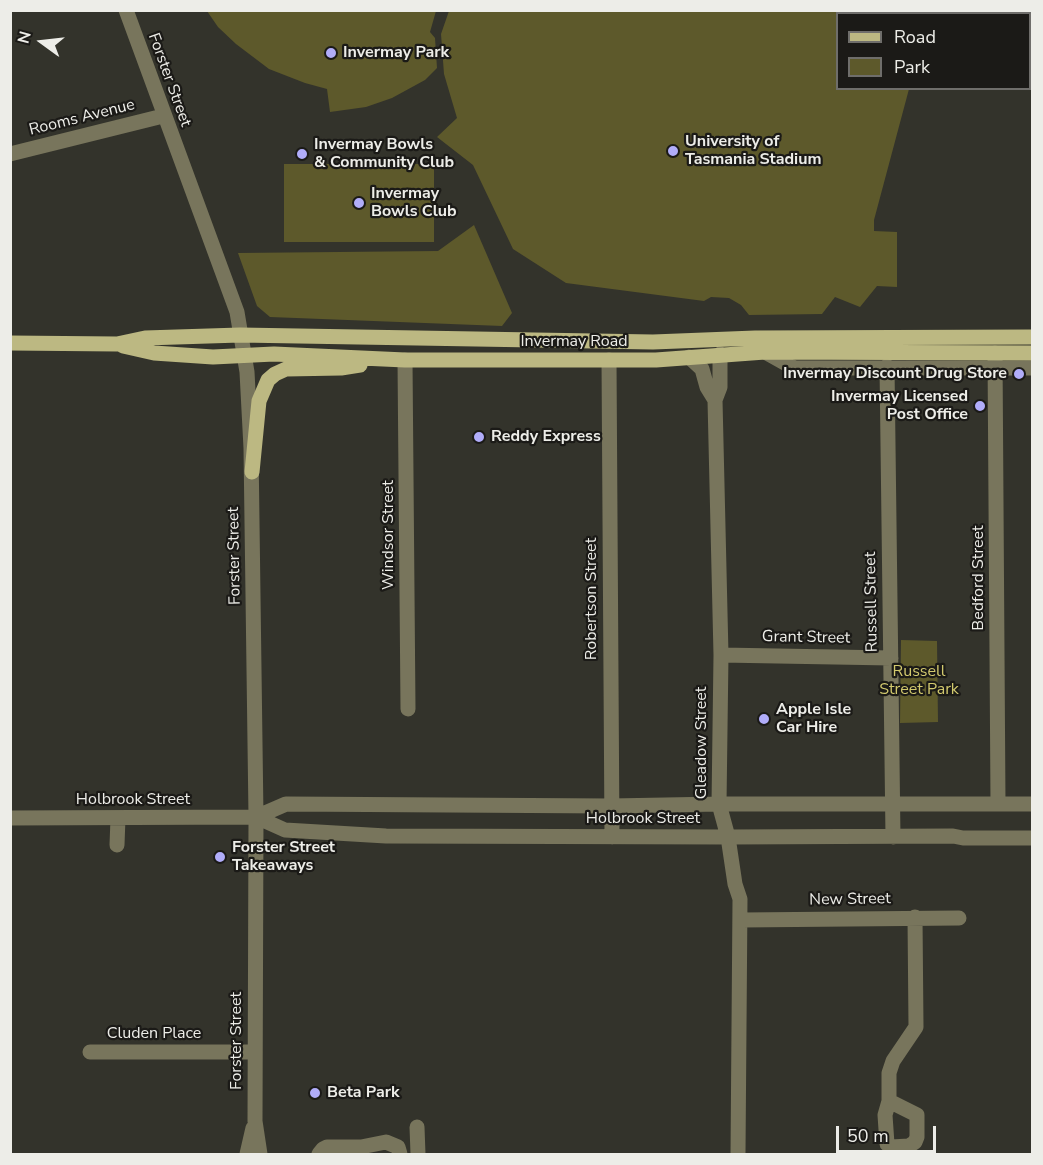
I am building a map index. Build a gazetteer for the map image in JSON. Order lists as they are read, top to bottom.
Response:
{
  "streets": {
    "main road": ["Invermay Road"],
    "street": [
      "Forster Street",
      "Rooms Avenue",
      "Windsor Street",
      "Bedford Street",
      "Robertson Street",
      "Russell Street",
      "Grant Street",
      "Gleadow Street",
      "Holbrook Street",
      "New Street",
      "Cluden Place"
    ]
  },
  "crossings": [
    ["Forster Street", "Rooms Avenue"],
    ["Forster Street", "Invermay Road"],
    ["Forster Street", "Holbrook Street"],
    ["Forster Street", "Cluden Place"],
    ["Invermay Road", "Windsor Street"],
    ["Invermay Road", "Bedford Street"],
    ["Invermay Road", "Robertson Street"],
    ["Invermay Road", "Gleadow Street"],
    ["Bedford Street", "Holbrook Street"],
    ["Robertson Street", "Holbrook Street"],
    ["Russell Street", "Grant Street"],
    ["Russell Street", "Holbrook Street"],
    ["Grant Street", "Gleadow Street"],
    ["Gleadow Street", "Holbrook Street"],
    ["Gleadow Street", "New Street"]
  ],
  "parks": ["Russell Street Park"],
  "places": [
    "Invermay Park",
    "University of Tasmania Stadium",
    "Invermay Bowls & Community Club",
    "Invermay Bowls Club",
    "Invermay Discount Drug Store",
    "Invermay Licensed Post Office",
    "Reddy Express",
    "Apple Isle Car Hire",
    "Forster Street Takeaways",
    "Beta Park"
  ],
  "legend": ["Road", "Park"],
  "scale_bar": "50 m",
  "north": "left"
}
